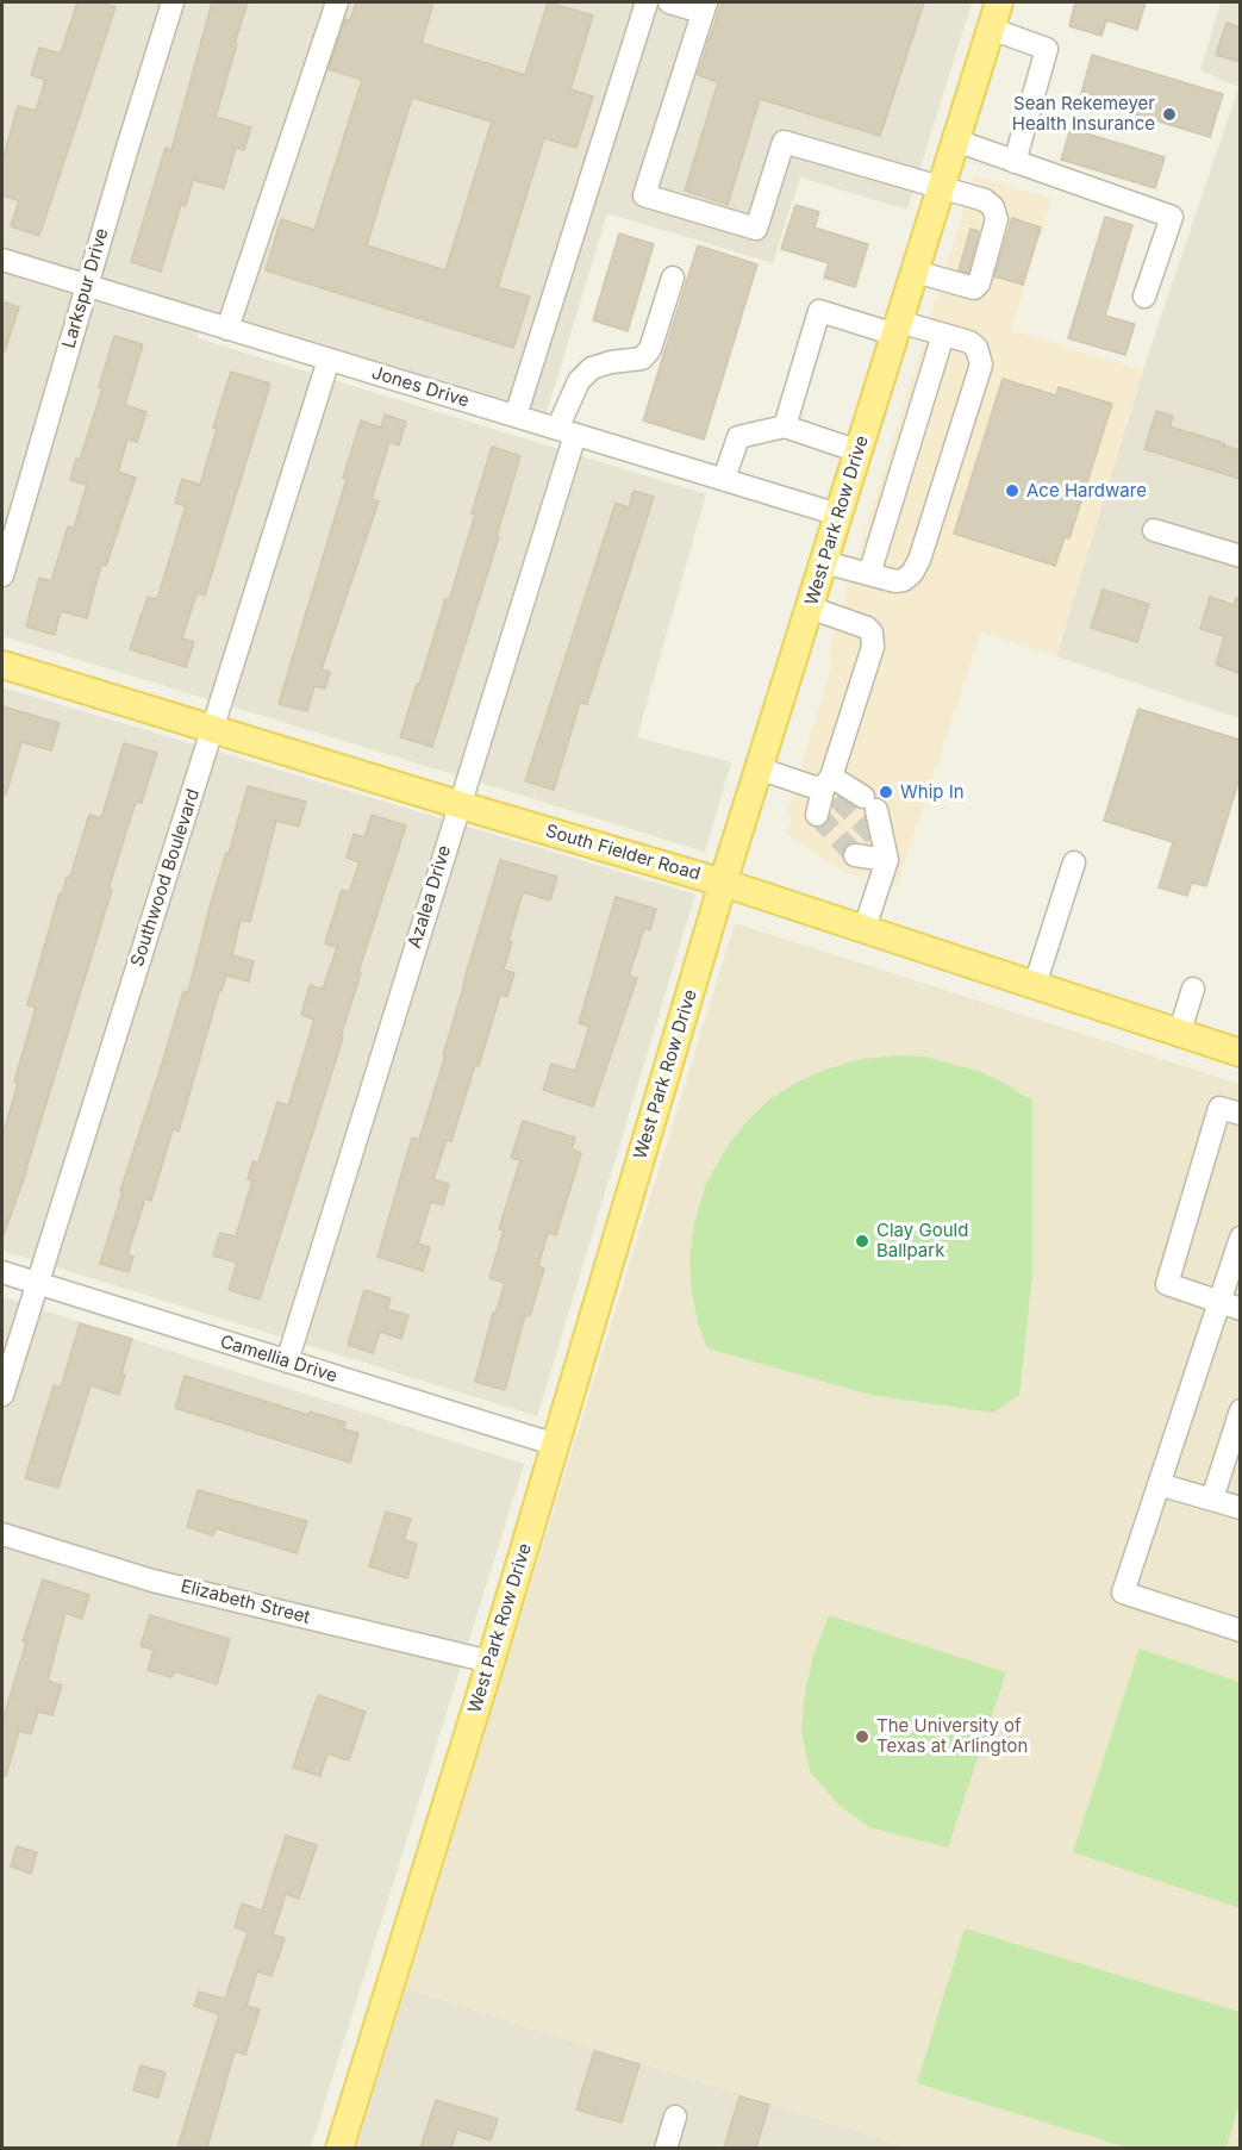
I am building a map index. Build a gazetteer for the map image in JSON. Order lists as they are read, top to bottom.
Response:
{
  "streets": {
    "main road": ["West Park Row Drive", "South Fielder Road"],
    "street": [
      "Larkspur Drive",
      "Jones Drive",
      "Southwood Boulevard",
      "Azalea Drive",
      "Camellia Drive",
      "Elizabeth Street"
    ]
  },
  "crossings": [
    ["Larkspur Drive", "Jones Drive"],
    ["Jones Drive", "West Park Row Drive"],
    ["Jones Drive", "Southwood Boulevard"],
    ["Jones Drive", "Azalea Drive"],
    ["West Park Row Drive", "South Fielder Road"],
    ["West Park Row Drive", "Camellia Drive"],
    ["West Park Row Drive", "Elizabeth Street"],
    ["South Fielder Road", "Southwood Boulevard"],
    ["South Fielder Road", "Azalea Drive"],
    ["Southwood Boulevard", "Camellia Drive"],
    ["Azalea Drive", "Camellia Drive"]
  ],
  "places": [
    "Sean Rekemeyer Health Insurance",
    "Ace Hardware",
    "Whip In",
    "Clay Gould Ballpark",
    "The University of Texas at Arlington"
  ]
}
